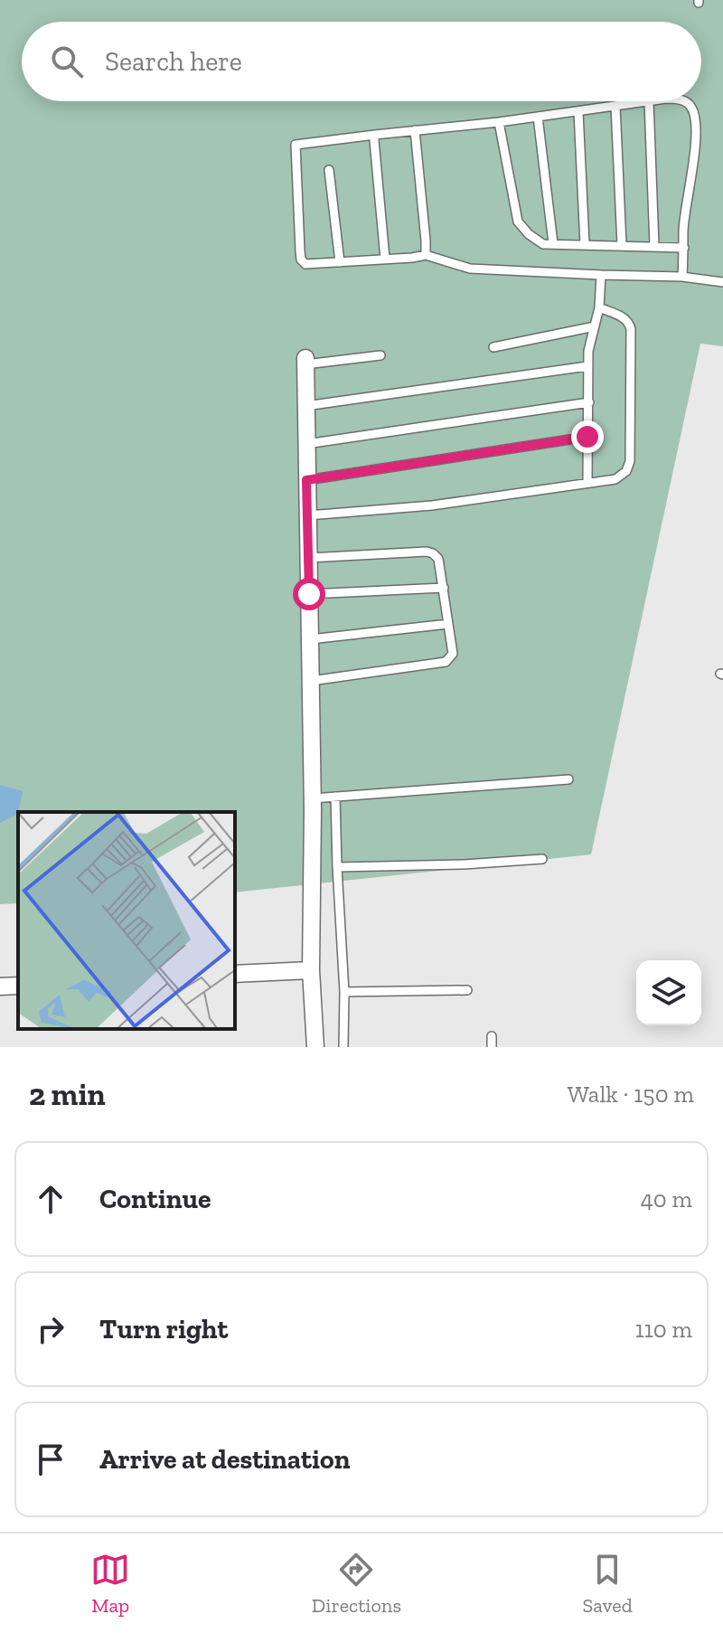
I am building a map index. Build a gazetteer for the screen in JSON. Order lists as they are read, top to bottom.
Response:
{
  "page": {
    "search": "Search here",
    "heading": ["2 min", "Walk · 150 m"],
    "list": [
      ["Continue", "40 m"],
      ["Turn right", "110 m"],
      "Arrive at destination"
    ],
    "nav": ["Map", "Directions", "Saved"]
  }
}
